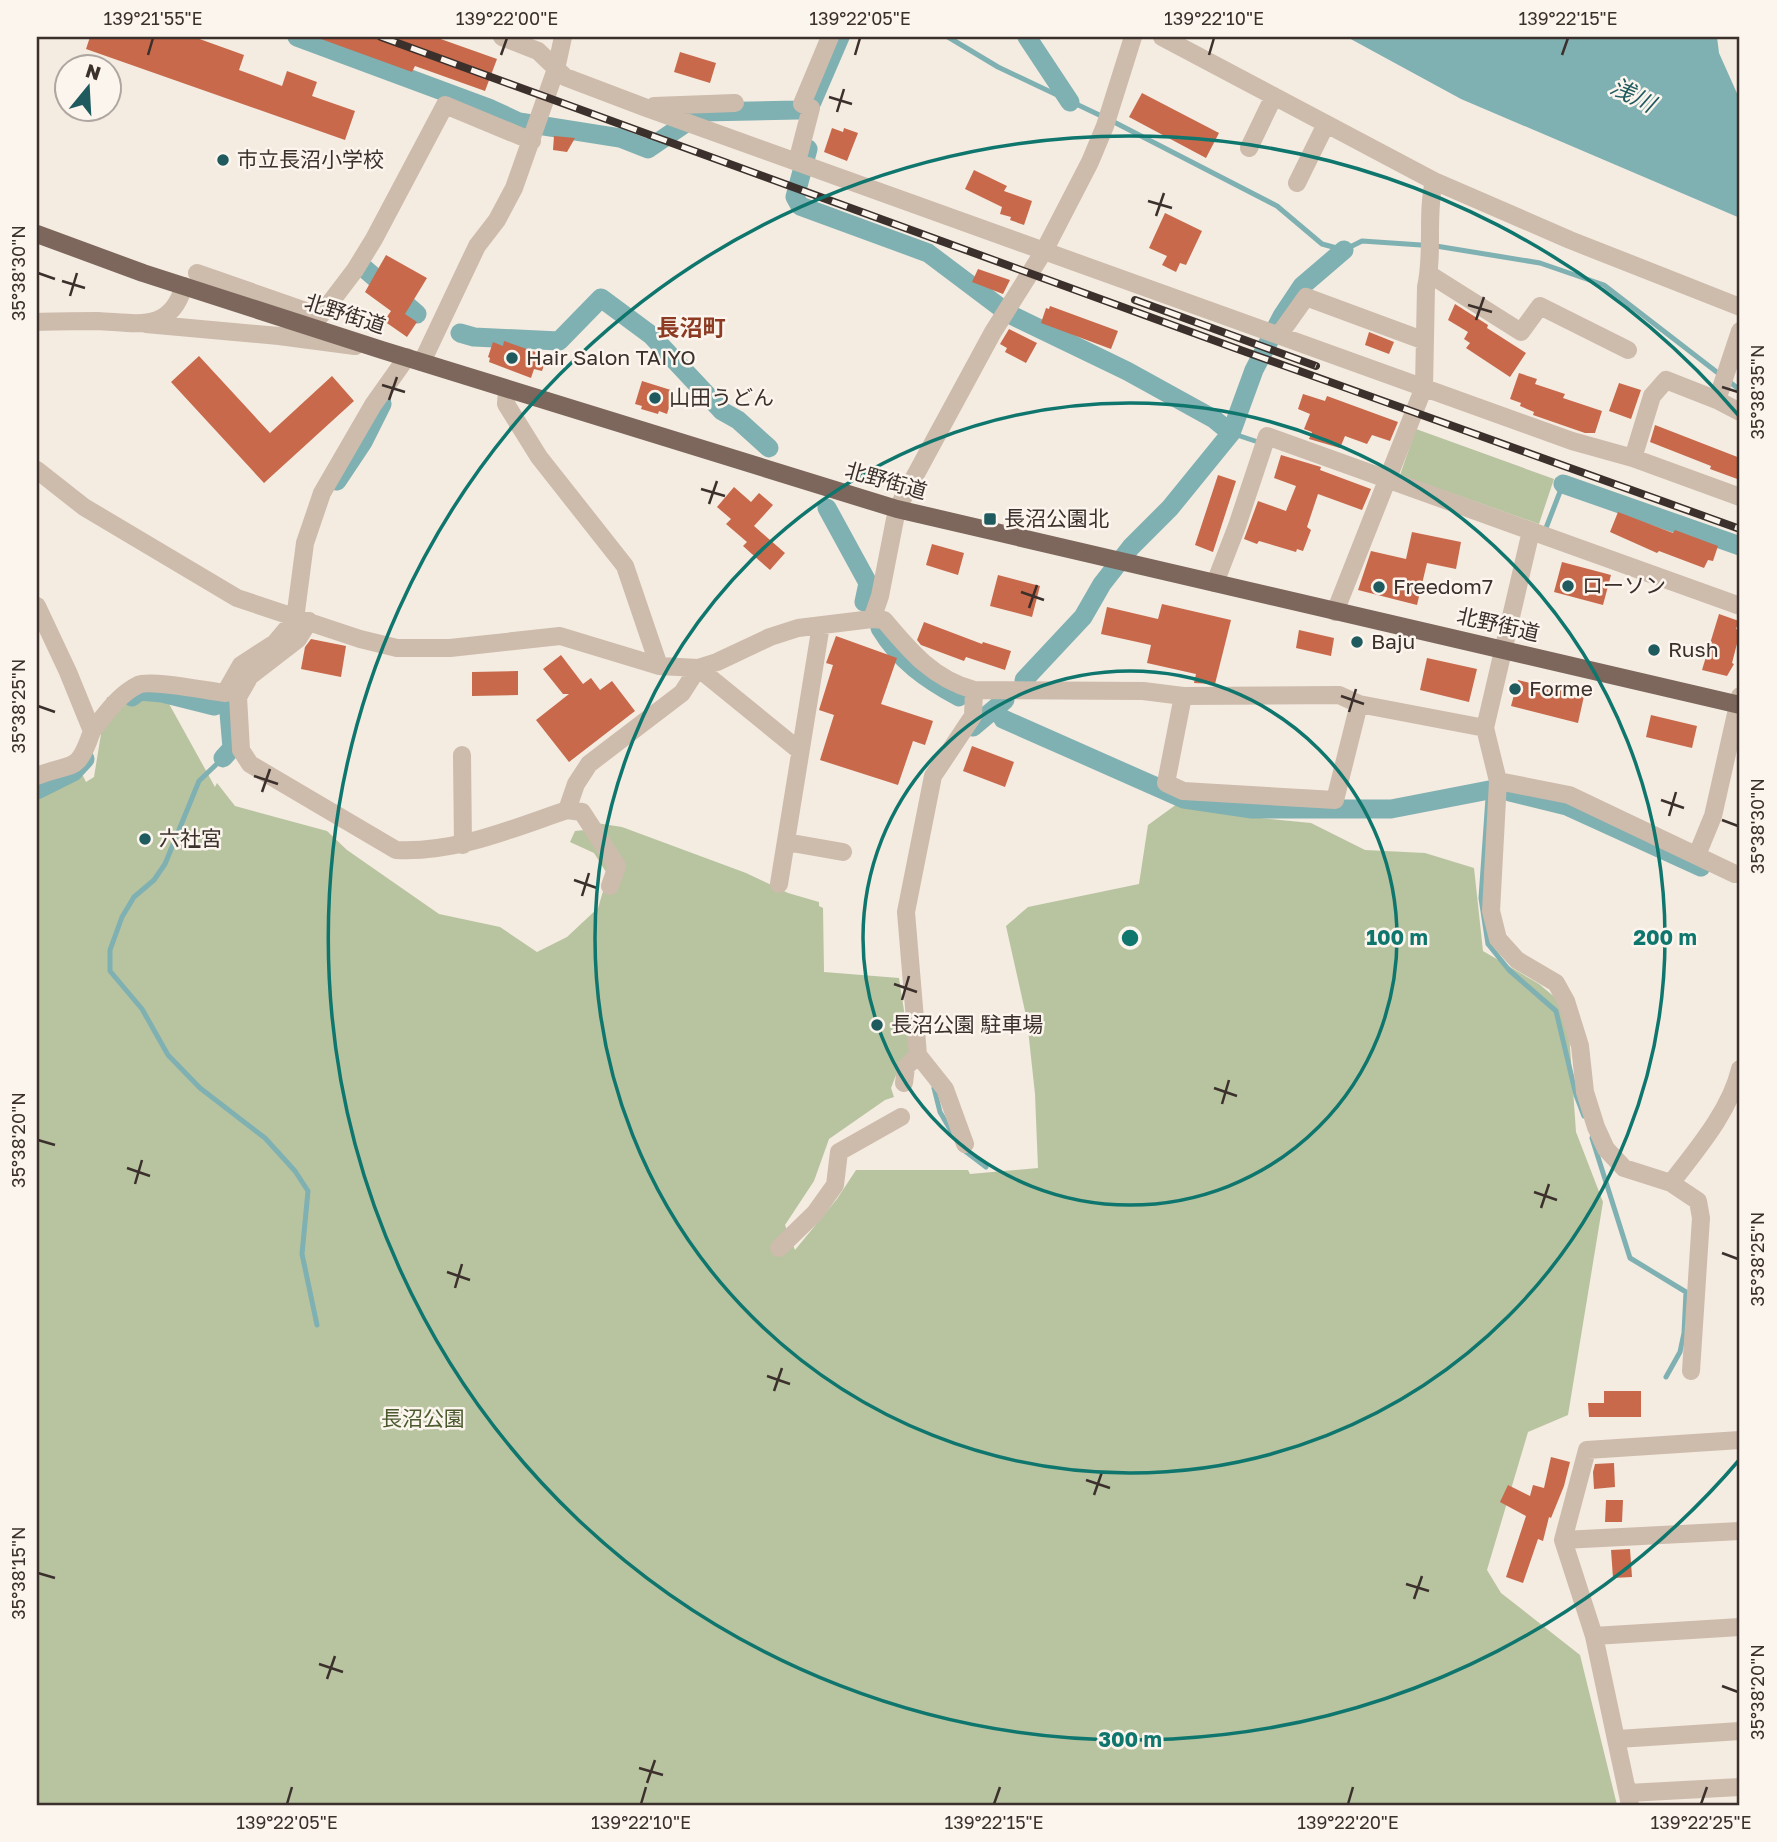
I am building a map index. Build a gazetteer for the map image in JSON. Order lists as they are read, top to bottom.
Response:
{
  "streets": {
    "main road": ["北野街道"]
  },
  "districts": ["長沼町"],
  "water": ["浅川"],
  "parks": ["長沼公園"],
  "places": {
    "other": [
      "市立長沼小学校",
      "Hair Salon TAIYO",
      "山田うどん",
      "ローソン",
      "Freedom7",
      "Baju",
      "Rush",
      "Forme",
      "六社宮",
      "長沼公園 駐車場"
    ],
    "transit": ["長沼公園北"]
  },
  "north": "top",
  "coordinates": [
    "139°21'55\"E",
    "139°22'00\"E",
    "139°22'05\"E",
    "139°22'10\"E",
    "139°22'15\"E",
    "35°38'30\"N",
    "35°38'35\"N",
    "35°38'25\"N",
    "35°38'20\"N",
    "35°38'15\"N",
    "139°22'20\"E",
    "139°22'25\"E"
  ],
  "rings": ["100 m", "200 m", "300 m"]
}
